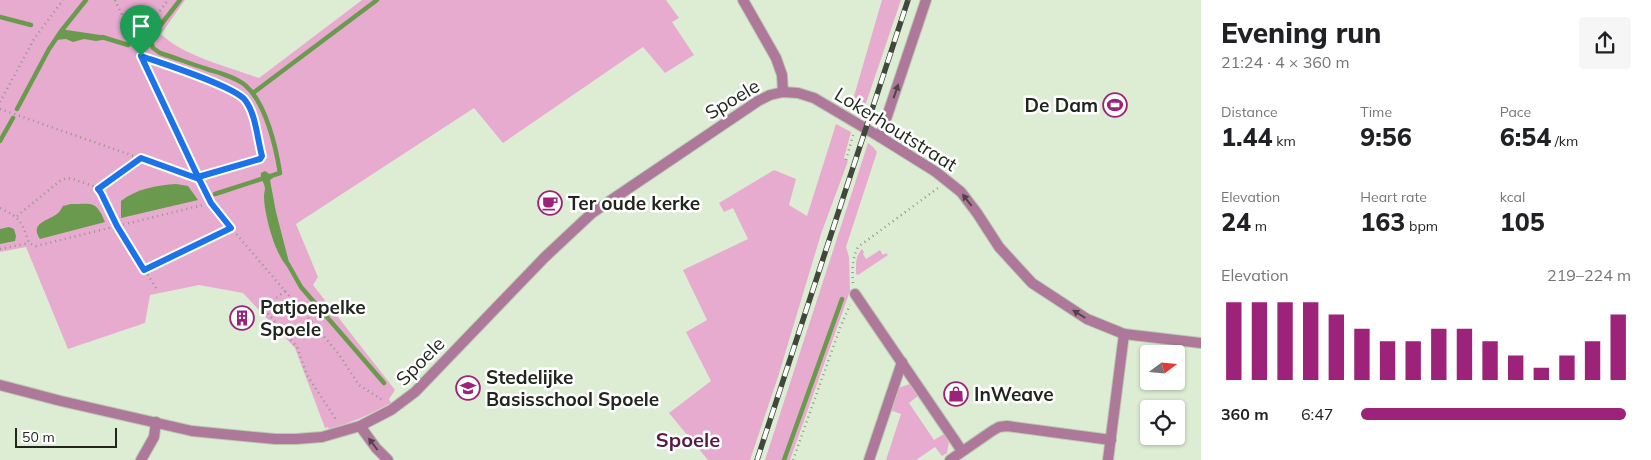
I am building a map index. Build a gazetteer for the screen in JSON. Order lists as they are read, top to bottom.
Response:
{
  "streets": {
    "street": ["Spoele", "Lokerhoutstraat"]
  },
  "crossings": [
    ["Spoele", "Lokerhoutstraat"]
  ],
  "one_way": ["Lokerhoutstraat"],
  "districts": ["Spoele"],
  "places": {
    "sports": ["De Dam"],
    "cafe": ["Ter oude kerke"],
    "building": ["Patjoepelke Spoele"],
    "school or university": ["Stedelijke Basisschool Spoele"],
    "shop": ["InWeave"]
  },
  "scale_bar": "50 m",
  "north": "right",
  "page": {
    "heading": ["Evening run", "21:24 · 4 × 360 m"],
    "stats": [
      ["Distance", "1.44 km"],
      ["Time", "9:56"],
      ["Pace", "6:54 /km"],
      ["Elevation", "24 m"],
      ["Heart rate", "163 bpm"],
      ["kcal", "105"]
    ],
    "chart": ["Elevation", "219–224 m"],
    "list": [
      {
        "name": "360 m",
        "note": "6:47"
      }
    ],
    "scale": "50 m"
  }
}
